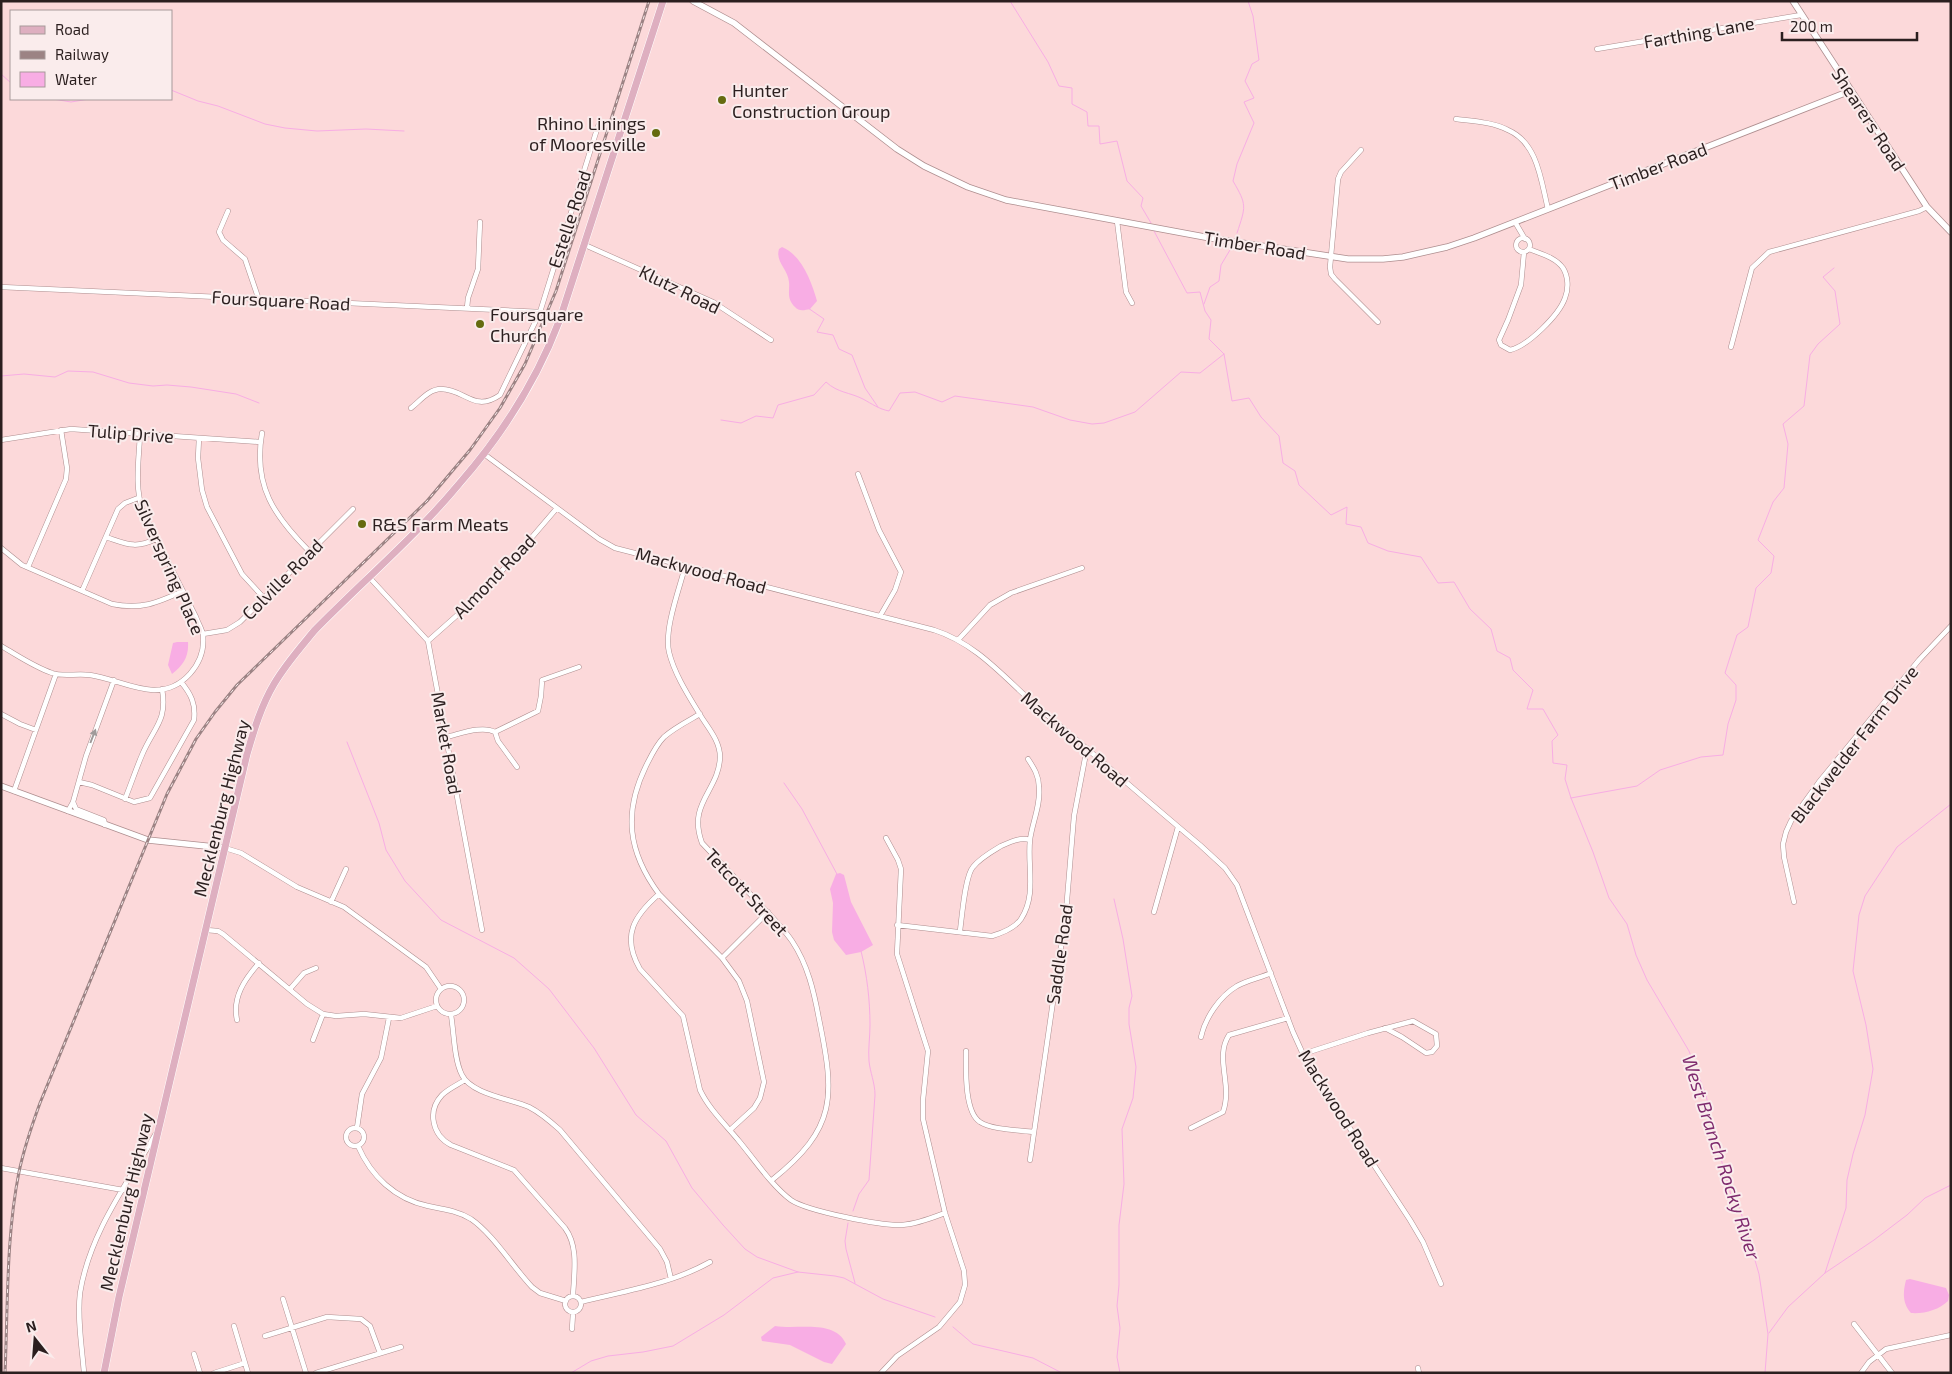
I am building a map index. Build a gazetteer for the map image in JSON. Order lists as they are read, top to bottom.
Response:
{
  "streets": {
    "main road": ["Mecklenburg Highway"],
    "street": [
      "Farthing Lane",
      "Shearers Road",
      "Timber Road",
      "Estelle Road",
      "Klutz Road",
      "Foursquare Road",
      "Tulip Drive",
      "Silverspring Place",
      "Mackwood Road",
      "Almond Road",
      "Colville Road",
      "Market Road",
      "Blackwelder Farm Drive",
      "Tetcott Street",
      "Saddle Road"
    ]
  },
  "crossings": [
    ["Farthing Lane", "Shearers Road"],
    ["Shearers Road", "Timber Road"],
    ["Estelle Road", "Foursquare Road"],
    ["Klutz Road", "Mecklenburg Highway"],
    ["Foursquare Road", "Mecklenburg Highway"],
    ["Tulip Drive", "Silverspring Place"],
    ["Silverspring Place", "Colville Road"],
    ["Mackwood Road", "Almond Road"],
    ["Mackwood Road", "Mecklenburg Highway"],
    ["Mackwood Road", "Tetcott Street"],
    ["Mackwood Road", "Saddle Road"],
    ["Almond Road", "Market Road"]
  ],
  "water": ["West Branch Rocky River"],
  "places": [
    "Hunter Construction Group",
    "Rhino Linings of Mooresville",
    "Foursquare Church",
    "R&S Farm Meats"
  ],
  "legend": ["Road", "Railway", "Water"],
  "scale_bar": "200 m",
  "north": "top"
}
